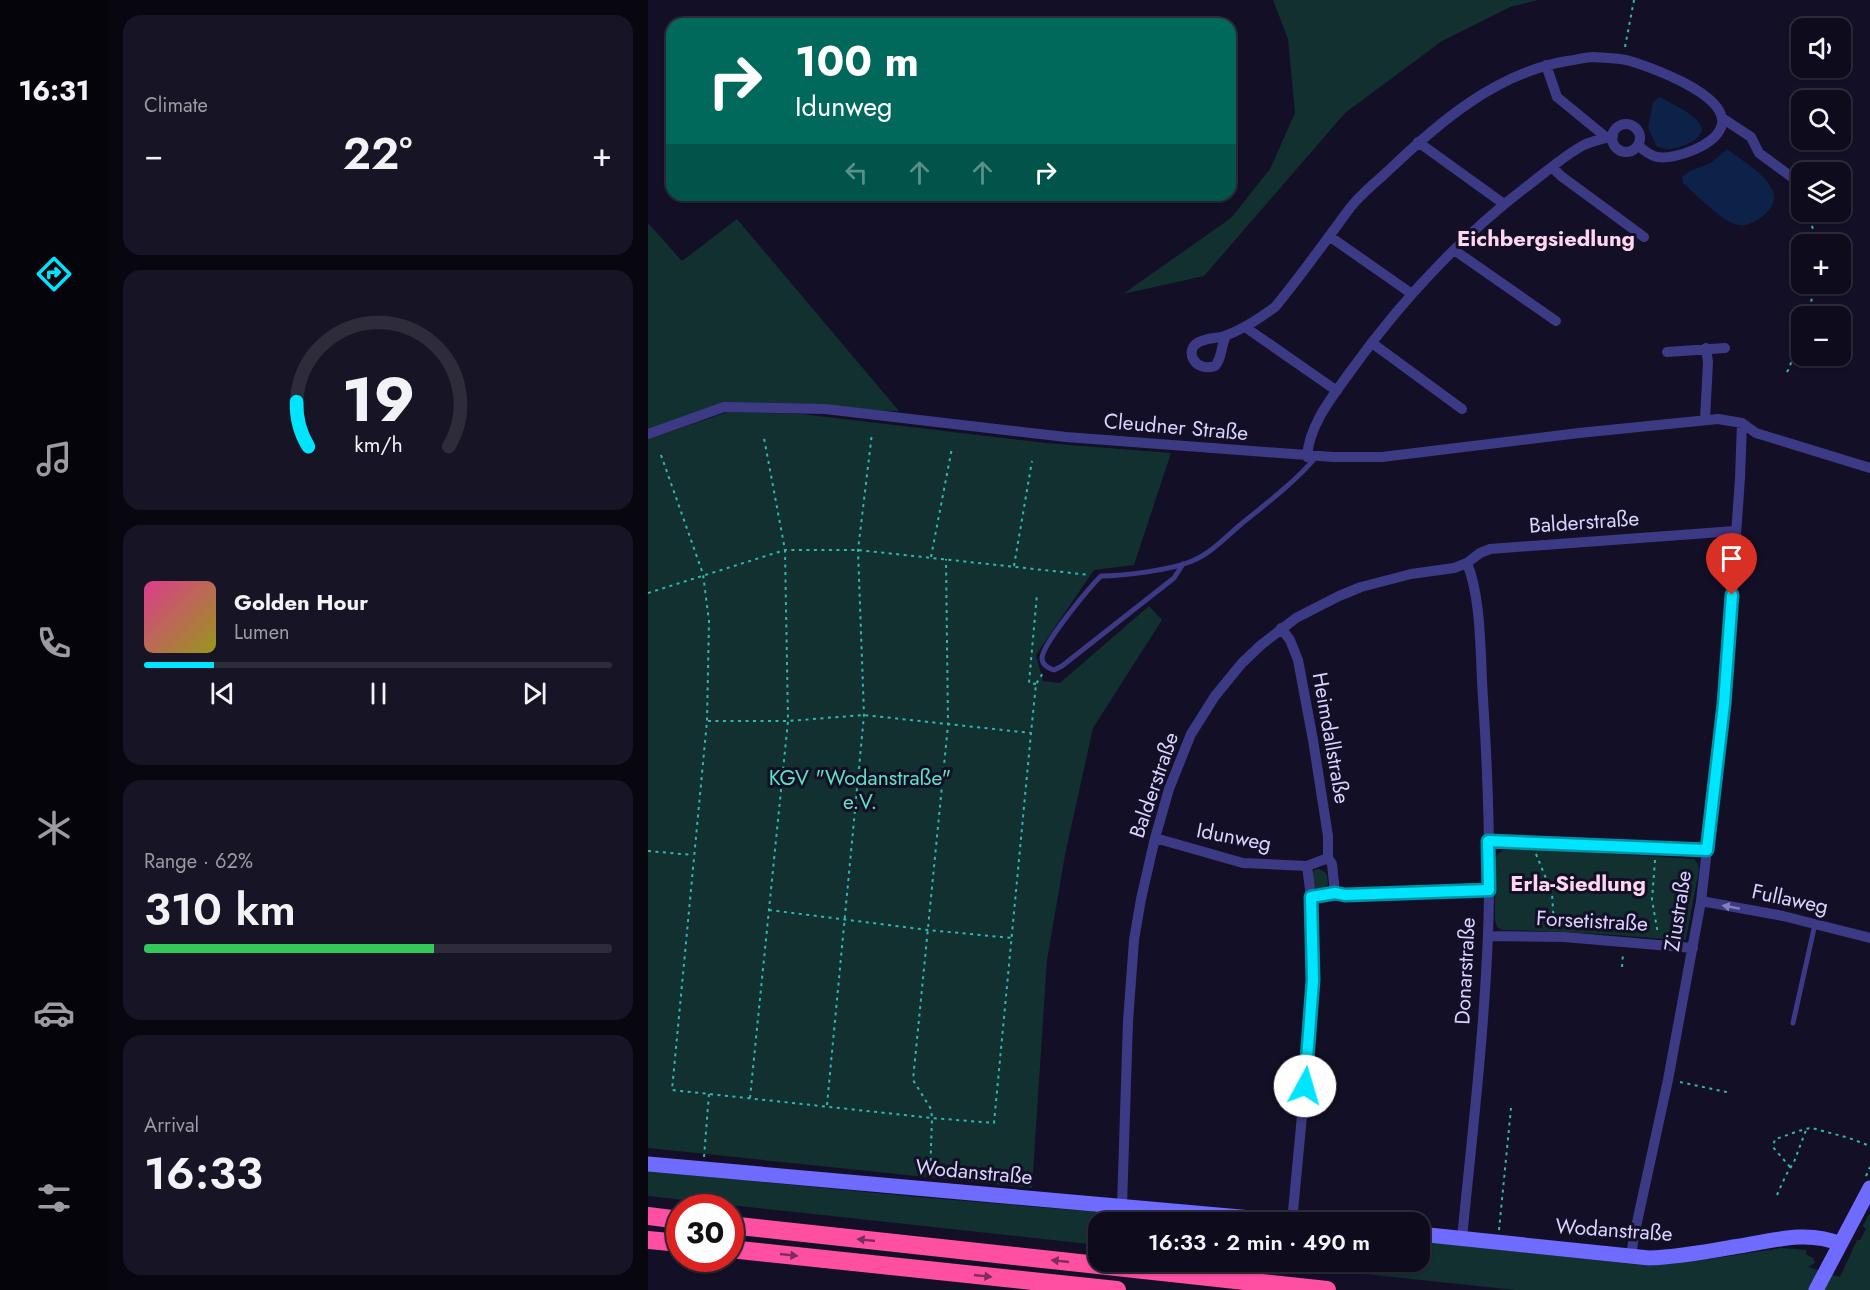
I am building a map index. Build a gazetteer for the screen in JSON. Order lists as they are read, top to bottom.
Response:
{
  "streets": {
    "street": [
      "Cleudner Straße",
      "Balderstraße",
      "Heimdallstraße",
      "Idunweg",
      "Fullaweg",
      "Ziustraße",
      "Forsetistraße",
      "Donarstraße",
      "Wodanstraße"
    ]
  },
  "crossings": [
    ["Cleudner Straße", "Ziustraße"],
    ["Balderstraße", "Heimdallstraße"],
    ["Balderstraße", "Idunweg"],
    ["Balderstraße", "Ziustraße"],
    ["Balderstraße", "Donarstraße"],
    ["Balderstraße", "Wodanstraße"],
    ["Fullaweg", "Ziustraße"],
    ["Ziustraße", "Forsetistraße"],
    ["Ziustraße", "Wodanstraße"],
    ["Forsetistraße", "Donarstraße"],
    ["Donarstraße", "Wodanstraße"]
  ],
  "one_way": ["Fullaweg"],
  "districts": ["Eichbergsiedlung", "Erla-Siedlung"],
  "parks": ["KGV \"Wodanstraße\" e.V."],
  "page": {
    "tabs": "16:31",
    "tile": [
      "Climate",
      ["Range · 62%", "310 km"],
      ["Arrival", "16:33"]
    ],
    "map_buttons": ["+", "−"],
    "turn": ["100 m", "Idunweg"],
    "heat": ["−", "22°", "+"],
    "song": ["Golden Hour", "Lumen"],
    "limit": "30",
    "trip": "16:33 · 2 min · 490 m",
    "gauge": ["19", "km/h"]
  }
}
